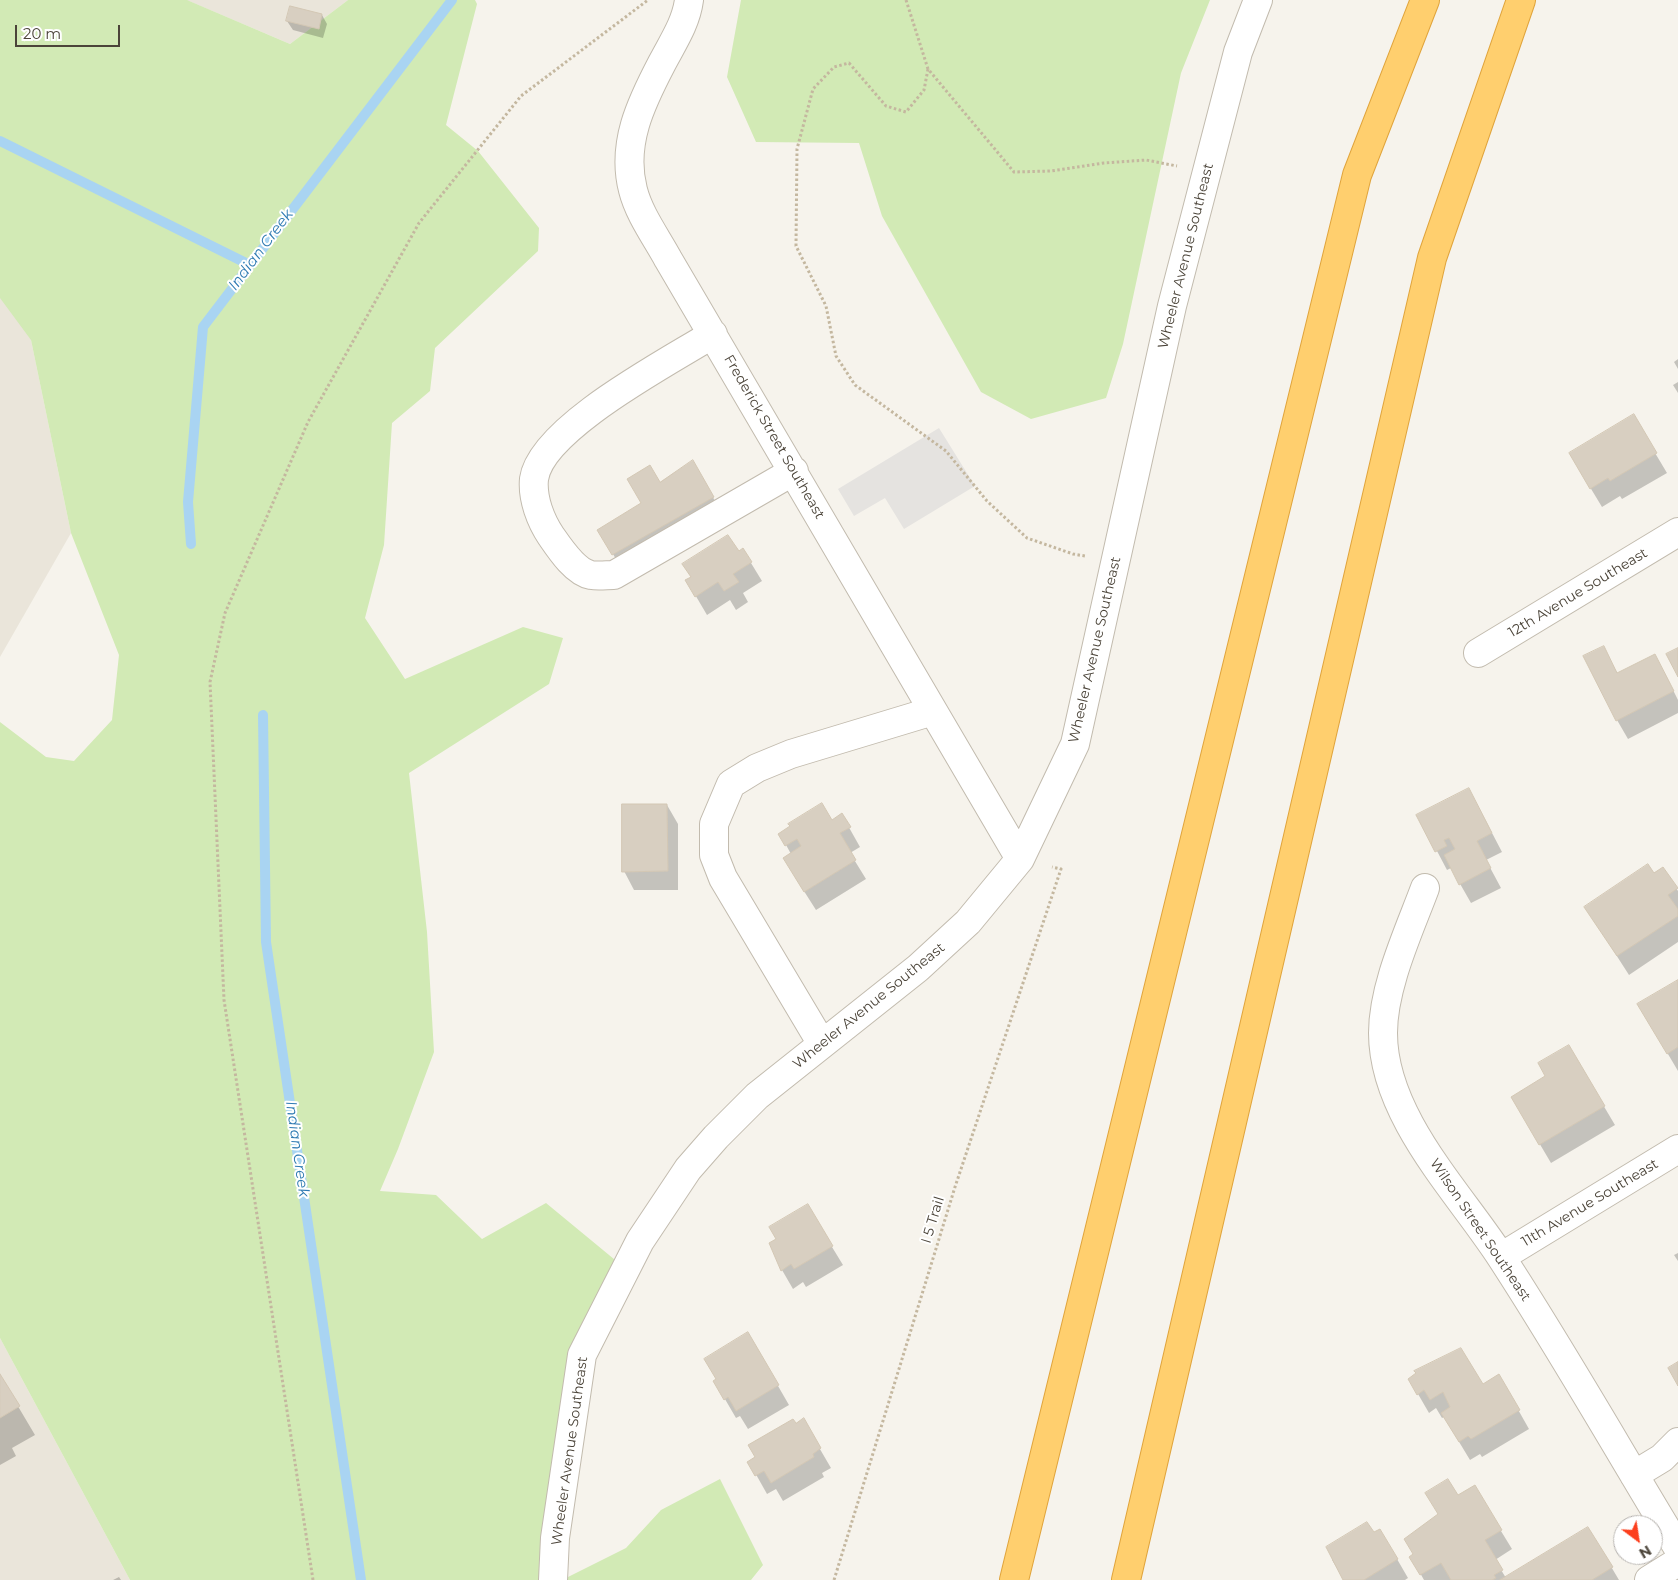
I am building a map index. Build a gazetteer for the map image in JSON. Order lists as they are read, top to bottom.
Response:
{
  "streets": {
    "street": [
      "Wheeler Avenue Southeast",
      "Frederick Street Southeast",
      "12th Avenue Southeast",
      "11th Avenue Southeast",
      "Wilson Street Southeast"
    ],
    "path": ["I 5 Trail"]
  },
  "crossings": [
    ["Wheeler Avenue Southeast", "Frederick Street Southeast"],
    ["11th Avenue Southeast", "Wilson Street Southeast"]
  ],
  "water": ["Indian Creek"],
  "scale_bar": "20 m",
  "north": "bottom right"
}
